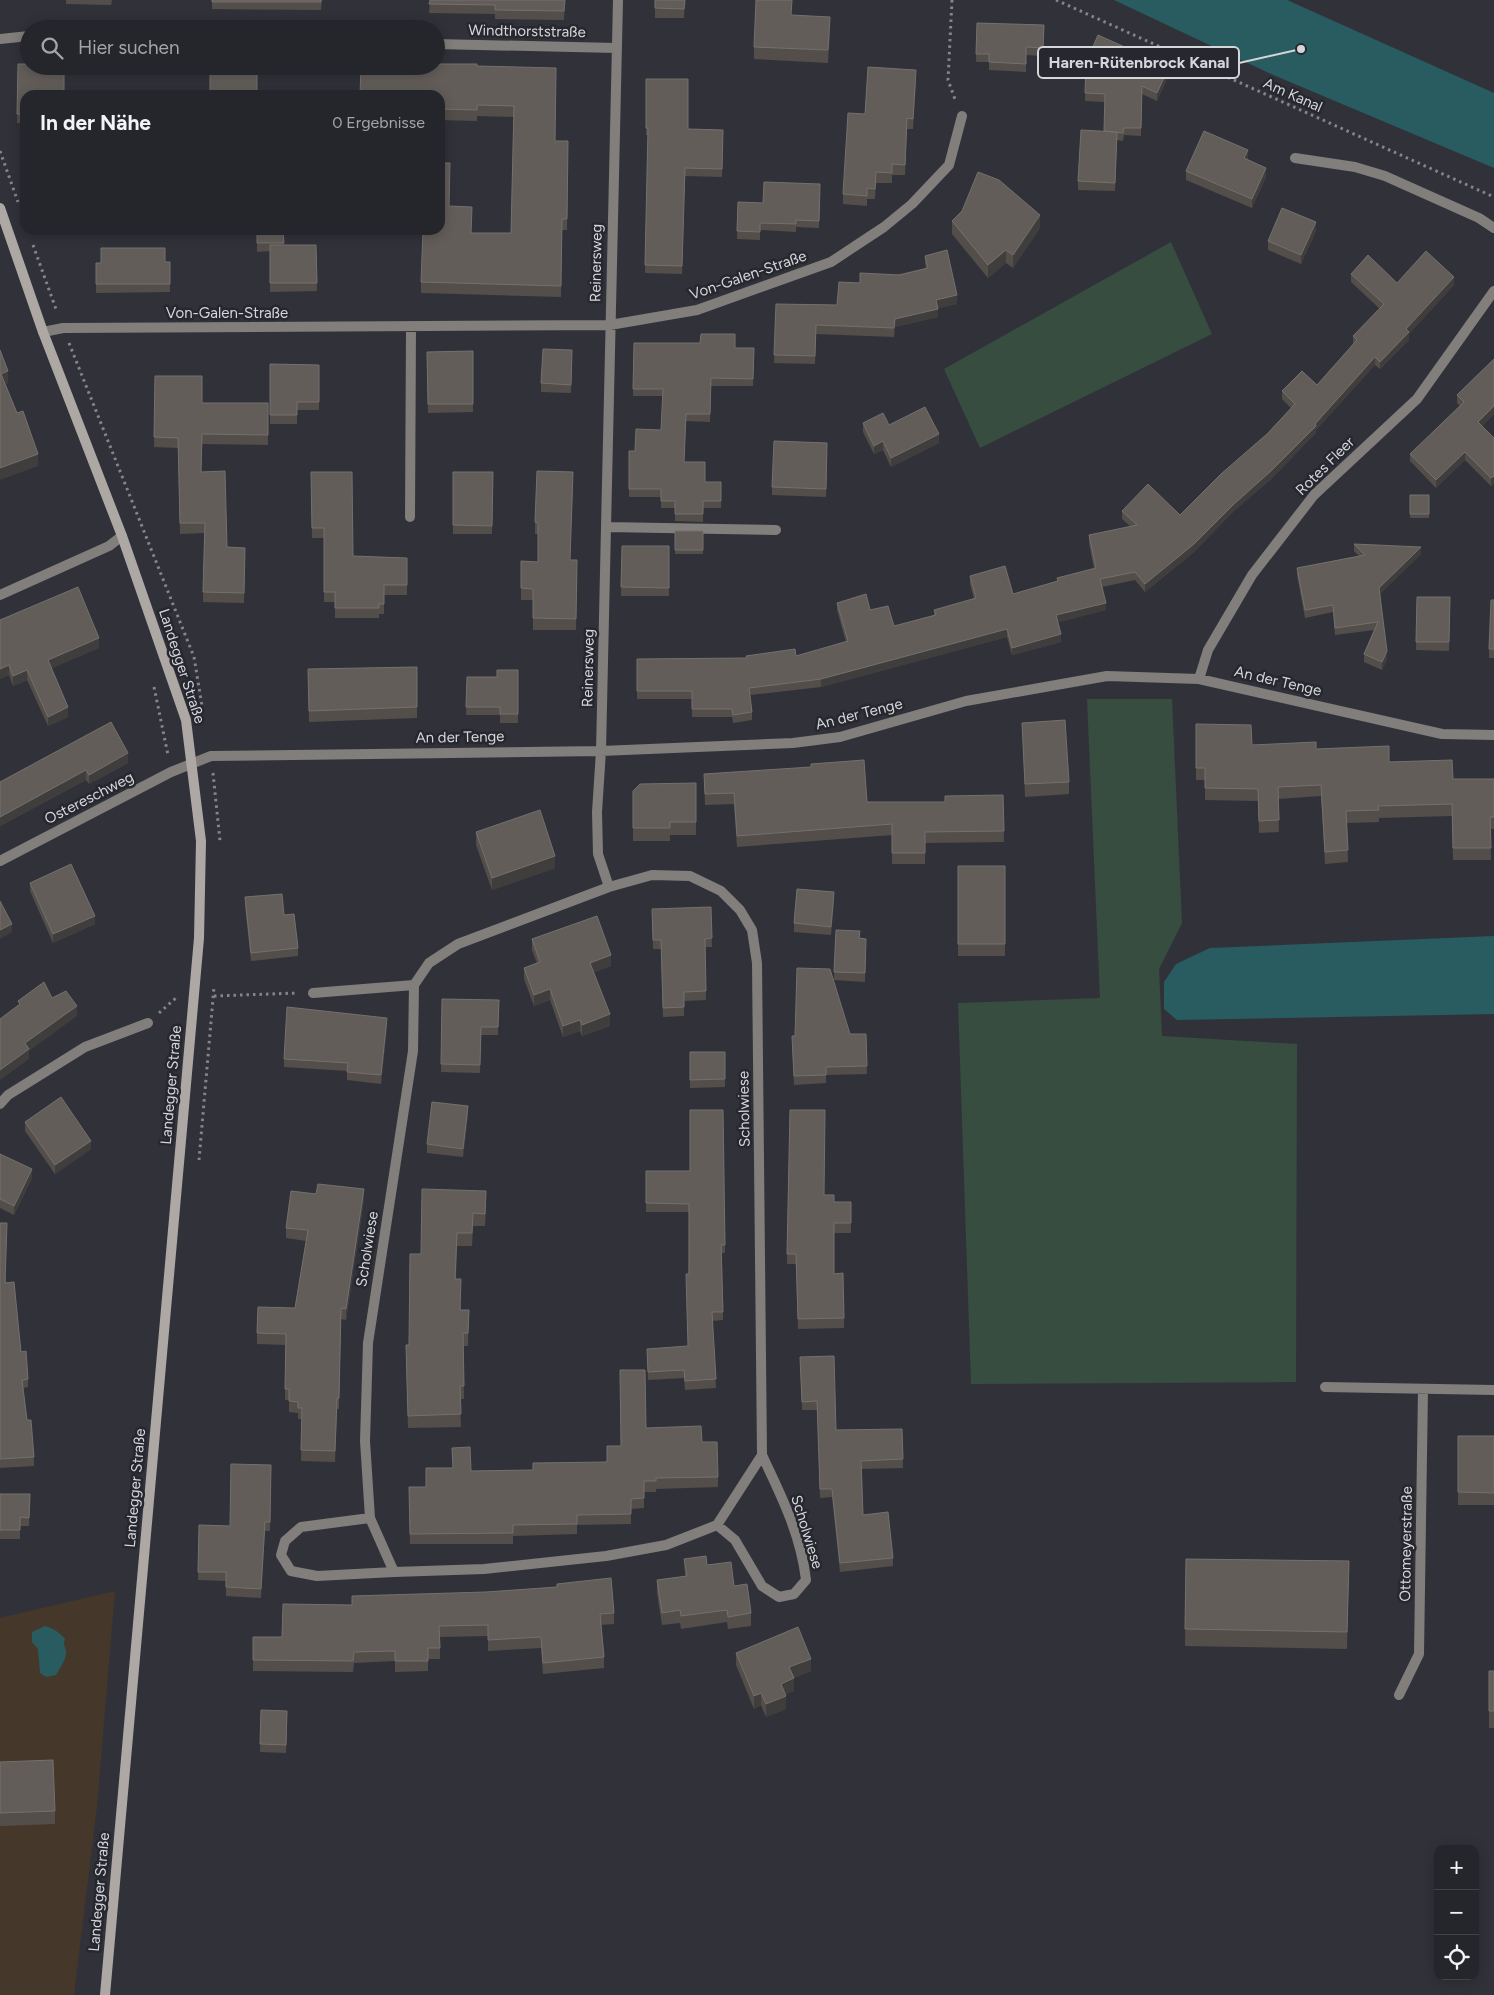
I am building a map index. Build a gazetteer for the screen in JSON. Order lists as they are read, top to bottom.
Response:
{
  "streets": {
    "main road": ["Landegger Straße"],
    "street": [
      "Windthorststraße",
      "Reinersweg",
      "Von-Galen-Straße",
      "Rotes Fleer",
      "An der Tenge",
      "Ostereschweg",
      "Scholwiese",
      "Ottomeyerstraße"
    ],
    "path": ["Am Kanal"]
  },
  "crossings": [
    ["Windthorststraße", "Reinersweg"],
    ["Reinersweg", "Von-Galen-Straße"],
    ["Reinersweg", "An der Tenge"],
    ["Von-Galen-Straße", "Landegger Straße"],
    ["Rotes Fleer", "An der Tenge"],
    ["Landegger Straße", "An der Tenge"],
    ["Landegger Straße", "Ostereschweg"],
    ["An der Tenge", "Ostereschweg"]
  ],
  "places": ["Haren-Rütenbrock Kanal"],
  "page": {
    "search": "Hier suchen",
    "heading": ["In der Nähe", "0 Ergebnisse"],
    "map_buttons": ["+", "−"]
  }
}
